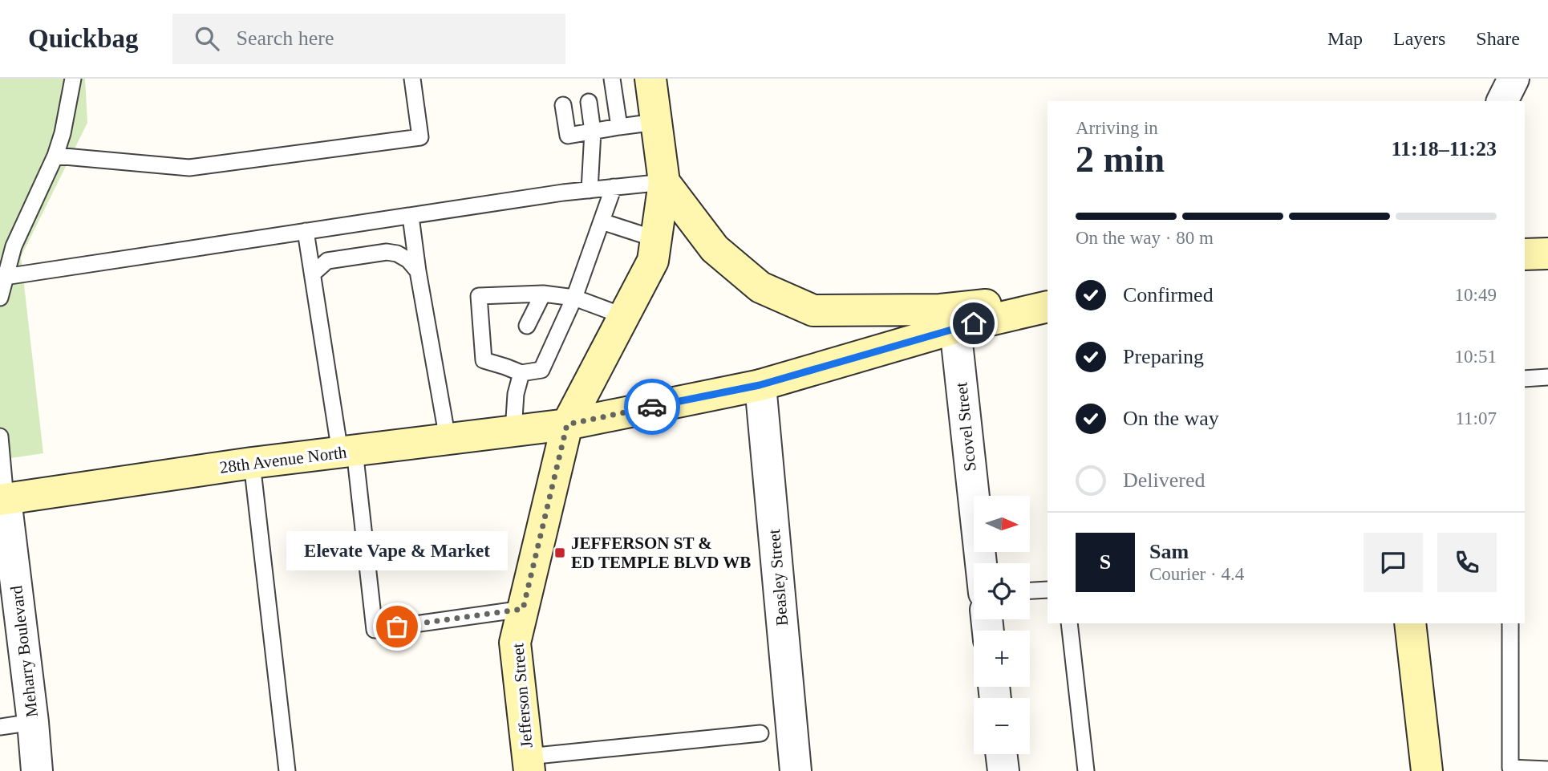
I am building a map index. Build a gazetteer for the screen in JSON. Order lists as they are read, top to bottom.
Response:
{
  "streets": {
    "main road": ["28th Avenue North", "Jefferson Street"],
    "street": ["Scovel Street", "Beasley Street", "Meharry Boulevard"]
  },
  "crossings": [
    ["Scovel Street", "28th Avenue North"],
    ["28th Avenue North", "Beasley Street"],
    ["28th Avenue North", "Meharry Boulevard"],
    ["28th Avenue North", "Jefferson Street"]
  ],
  "places": {
    "transit": ["JEFFERSON ST & ED TEMPLE BLVD WB"],
    "other": ["Elevate Vape & Market"]
  },
  "north": "right",
  "page": {
    "header": "Quickbag",
    "search": "Search here",
    "nav": ["Map", "Layers", "Share"],
    "heading": ["2 min", "Arriving in", "11:18–11:23"],
    "panel": ["Sam", "Courier · 4.4"],
    "bar": "On the way · 80 m",
    "list": [
      ["Confirmed", "10:49"],
      ["Preparing", "10:51"],
      ["On the way", "11:07"],
      "Delivered"
    ],
    "map_buttons": ["+", "−"],
    "bubble": "Elevate Vape & Market",
    "round": "S"
  }
}
